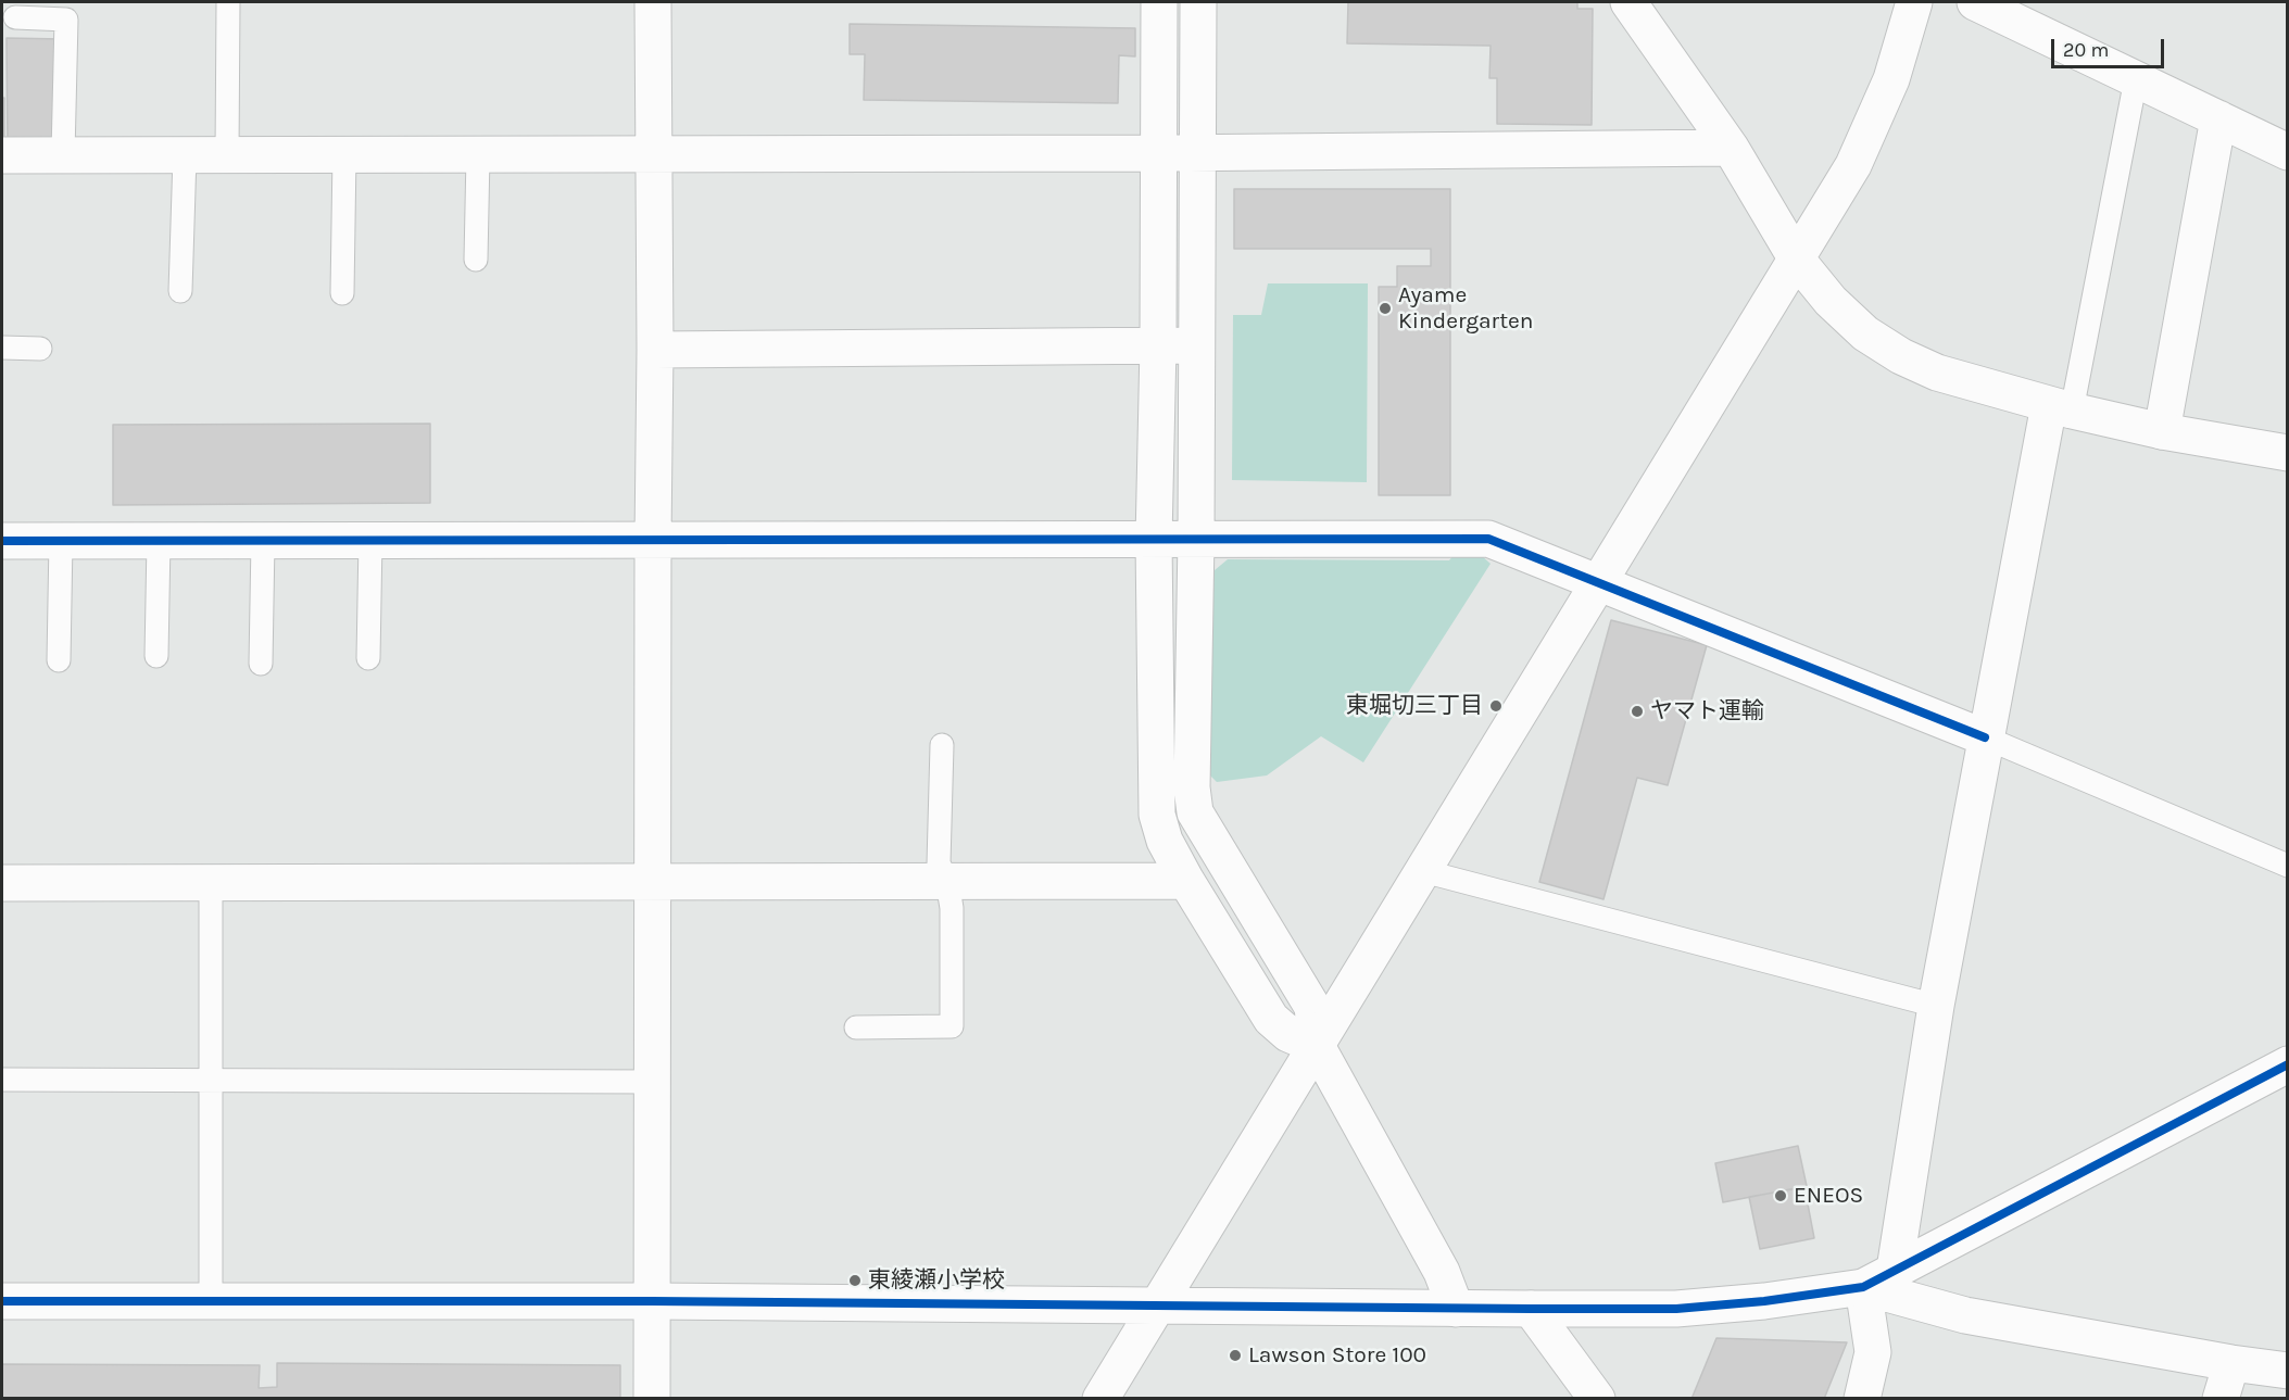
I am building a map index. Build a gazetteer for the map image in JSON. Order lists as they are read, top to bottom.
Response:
{
  "places": [
    "Ayame Kindergarten",
    "東堀切三丁目",
    "ヤマト運輸",
    "ENEOS",
    "東綾瀬小学校",
    "Lawson Store 100"
  ],
  "scale_bar": "20 m"
}
